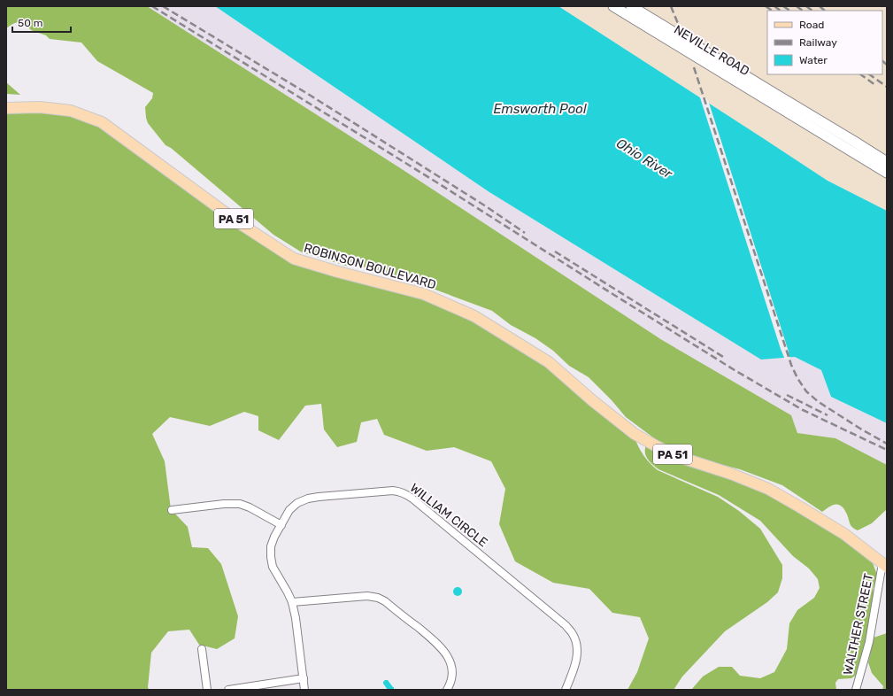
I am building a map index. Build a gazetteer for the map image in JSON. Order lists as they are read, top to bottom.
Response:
{
  "streets": {
    "main road": ["NEVILLE ROAD", "PA 51", "ROBINSON BOULEVARD"],
    "street": ["WILLIAM CIRCLE", "WALTHER STREET"]
  },
  "crossings": [
    ["ROBINSON BOULEVARD", "WALTHER STREET"]
  ],
  "water": ["Emsworth Pool", "Ohio River"],
  "legend": ["Road", "Railway", "Water"],
  "scale_bar": "50 m"
}
